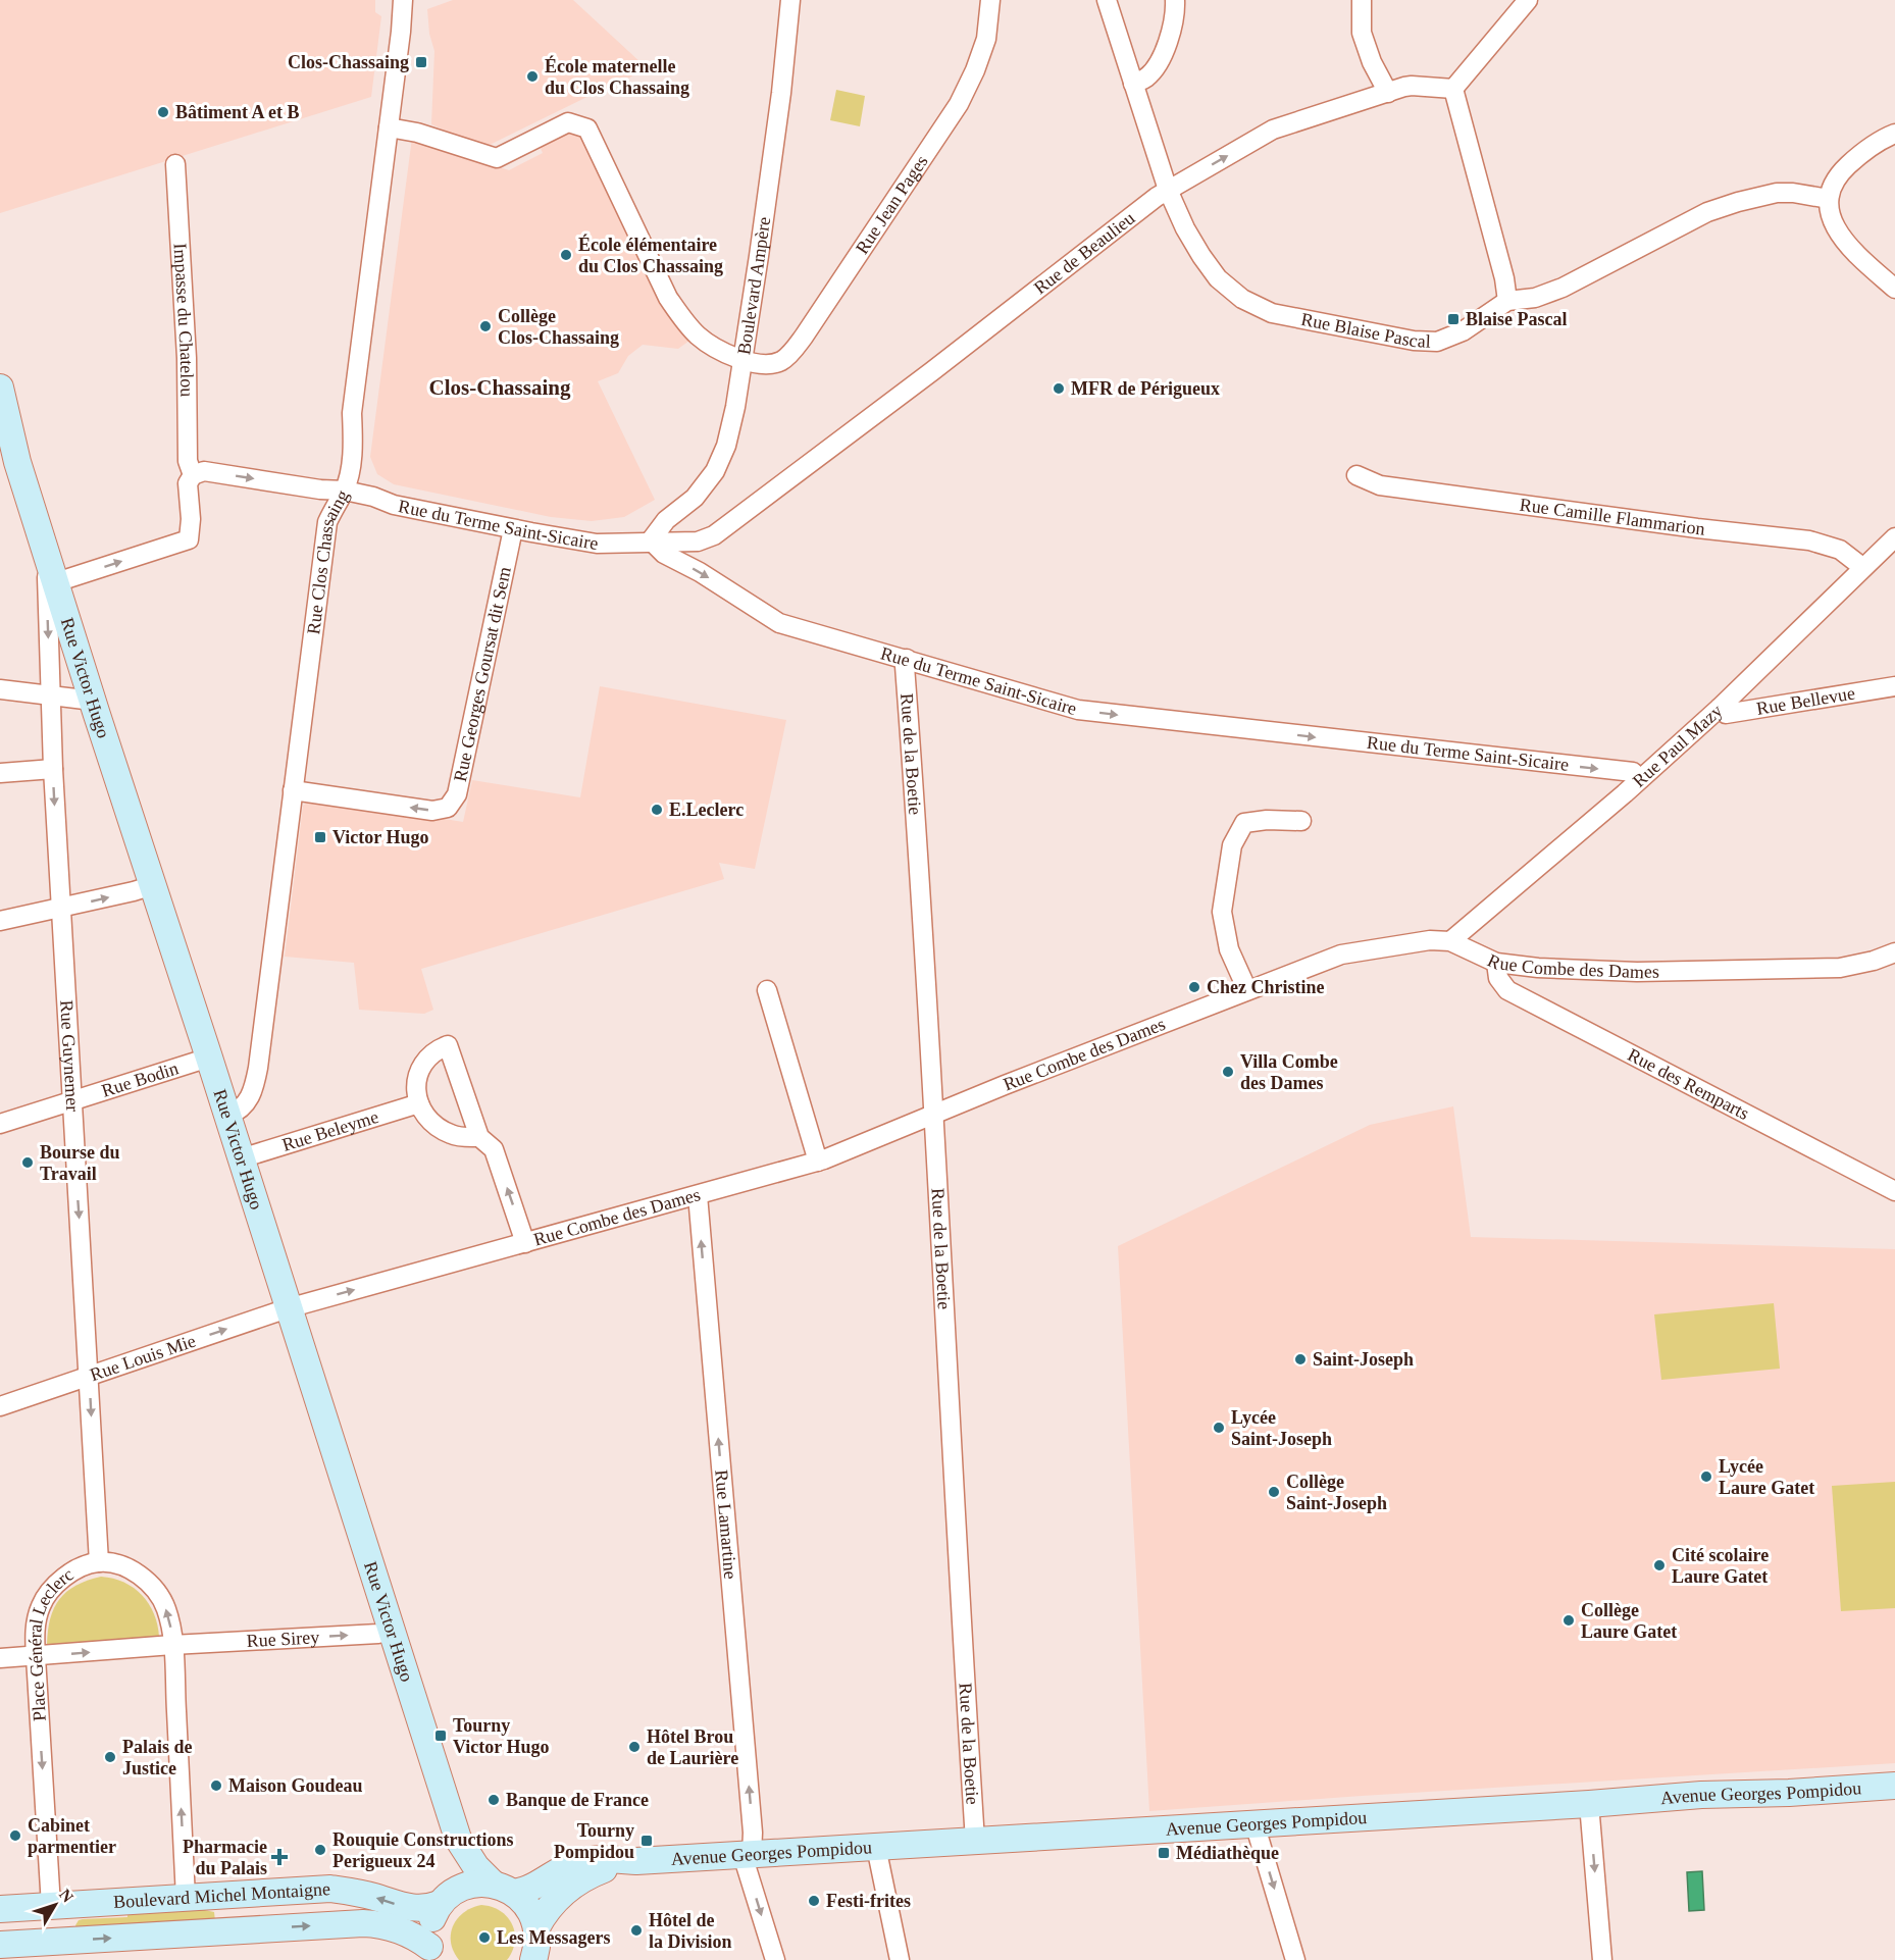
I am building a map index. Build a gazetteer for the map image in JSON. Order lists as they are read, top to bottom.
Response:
{
  "streets": {
    "main road": ["Rue Victor Hugo", "Avenue Georges Pompidou", "Boulevard Michel Montaigne"],
    "street": [
      "Rue Jean Pages",
      "Rue de Beaulieu",
      "Boulevard Ampère",
      "Impasse du Chatelou",
      "Rue Blaise Pascal",
      "Rue Camille Flammarion",
      "Rue du Terme Saint-Sicaire",
      "Rue Clos Chassaing",
      "Rue Georges Goursat dit Sem",
      "Rue Bellevue",
      "Rue Paul Mazy",
      "Rue de la Boetie",
      "Rue Combe des Dames",
      "Rue Guynemer",
      "Rue Bodin",
      "Rue des Remparts",
      "Rue Beleyme",
      "Rue Louis Mie",
      "Rue Lamartine",
      "Rue Sirey",
      "Place Général Leclerc"
    ]
  },
  "crossings": [
    ["Rue Jean Pages", "Boulevard Ampère"],
    ["Rue de Beaulieu", "Boulevard Ampère"],
    ["Rue de Beaulieu", "Rue Blaise Pascal"],
    ["Rue de Beaulieu", "Rue du Terme Saint-Sicaire"],
    ["Boulevard Ampère", "Rue du Terme Saint-Sicaire"],
    ["Impasse du Chatelou", "Rue du Terme Saint-Sicaire"],
    ["Impasse du Chatelou", "Rue Victor Hugo"],
    ["Rue Camille Flammarion", "Rue Paul Mazy"],
    ["Rue du Terme Saint-Sicaire", "Rue Clos Chassaing"],
    ["Rue du Terme Saint-Sicaire", "Rue Georges Goursat dit Sem"],
    ["Rue du Terme Saint-Sicaire", "Rue Paul Mazy"],
    ["Rue du Terme Saint-Sicaire", "Rue de la Boetie"],
    ["Rue Clos Chassaing", "Rue Georges Goursat dit Sem"],
    ["Rue Clos Chassaing", "Rue Victor Hugo"],
    ["Rue Victor Hugo", "Rue Combe des Dames"],
    ["Rue Victor Hugo", "Rue Guynemer"],
    ["Rue Victor Hugo", "Rue Bodin"],
    ["Rue Victor Hugo", "Rue Beleyme"],
    ["Rue Victor Hugo", "Rue Louis Mie"],
    ["Rue Victor Hugo", "Rue Sirey"],
    ["Rue Victor Hugo", "Avenue Georges Pompidou"],
    ["Rue Victor Hugo", "Boulevard Michel Montaigne"],
    ["Rue Bellevue", "Rue Paul Mazy"],
    ["Rue Paul Mazy", "Rue Combe des Dames"],
    ["Rue de la Boetie", "Rue Combe des Dames"],
    ["Rue de la Boetie", "Avenue Georges Pompidou"],
    ["Rue Combe des Dames", "Rue des Remparts"],
    ["Rue Combe des Dames", "Rue Louis Mie"],
    ["Rue Combe des Dames", "Rue Lamartine"],
    ["Rue Guynemer", "Rue Bodin"],
    ["Rue Guynemer", "Rue Louis Mie"],
    ["Rue Guynemer", "Place Général Leclerc"],
    ["Rue Lamartine", "Avenue Georges Pompidou"],
    ["Rue Sirey", "Place Général Leclerc"],
    ["Place Général Leclerc", "Boulevard Michel Montaigne"],
    ["Avenue Georges Pompidou", "Boulevard Michel Montaigne"]
  ],
  "one_way": [
    "Rue du Terme Saint-Sicaire",
    "Rue Guynemer",
    "Rue Louis Mie",
    "Rue Sirey"
  ],
  "districts": ["Clos-Chassaing"],
  "places": {
    "transit": [
      "Clos-Chassaing",
      "Blaise Pascal",
      "Victor Hugo",
      "Tourny Victor Hugo",
      "Tourny Pompidou",
      "Médiathèque"
    ],
    "other": [
      "École maternelle du Clos Chassaing",
      "Bâtiment A et B",
      "École élémentaire du Clos Chassaing",
      "Collège Clos-Chassaing",
      "MFR de Périgueux",
      "E.Leclerc",
      "Chez Christine",
      "Villa Combe des Dames",
      "Bourse du Travail",
      "Saint-Joseph",
      "Lycée Saint-Joseph",
      "Lycée Laure Gatet",
      "Collège Saint-Joseph",
      "Cité scolaire Laure Gatet",
      "Collège Laure Gatet",
      "Hôtel Brou de Laurière",
      "Palais de Justice",
      "Maison Goudeau",
      "Banque de France",
      "Cabinet parmentier",
      "Rouquie Constructions Perigueux 24",
      "Festi-frites",
      "Hôtel de la Division",
      "Les Messagers"
    ],
    "health": ["Pharmacie du Palais"]
  },
  "north": "top right"
}
